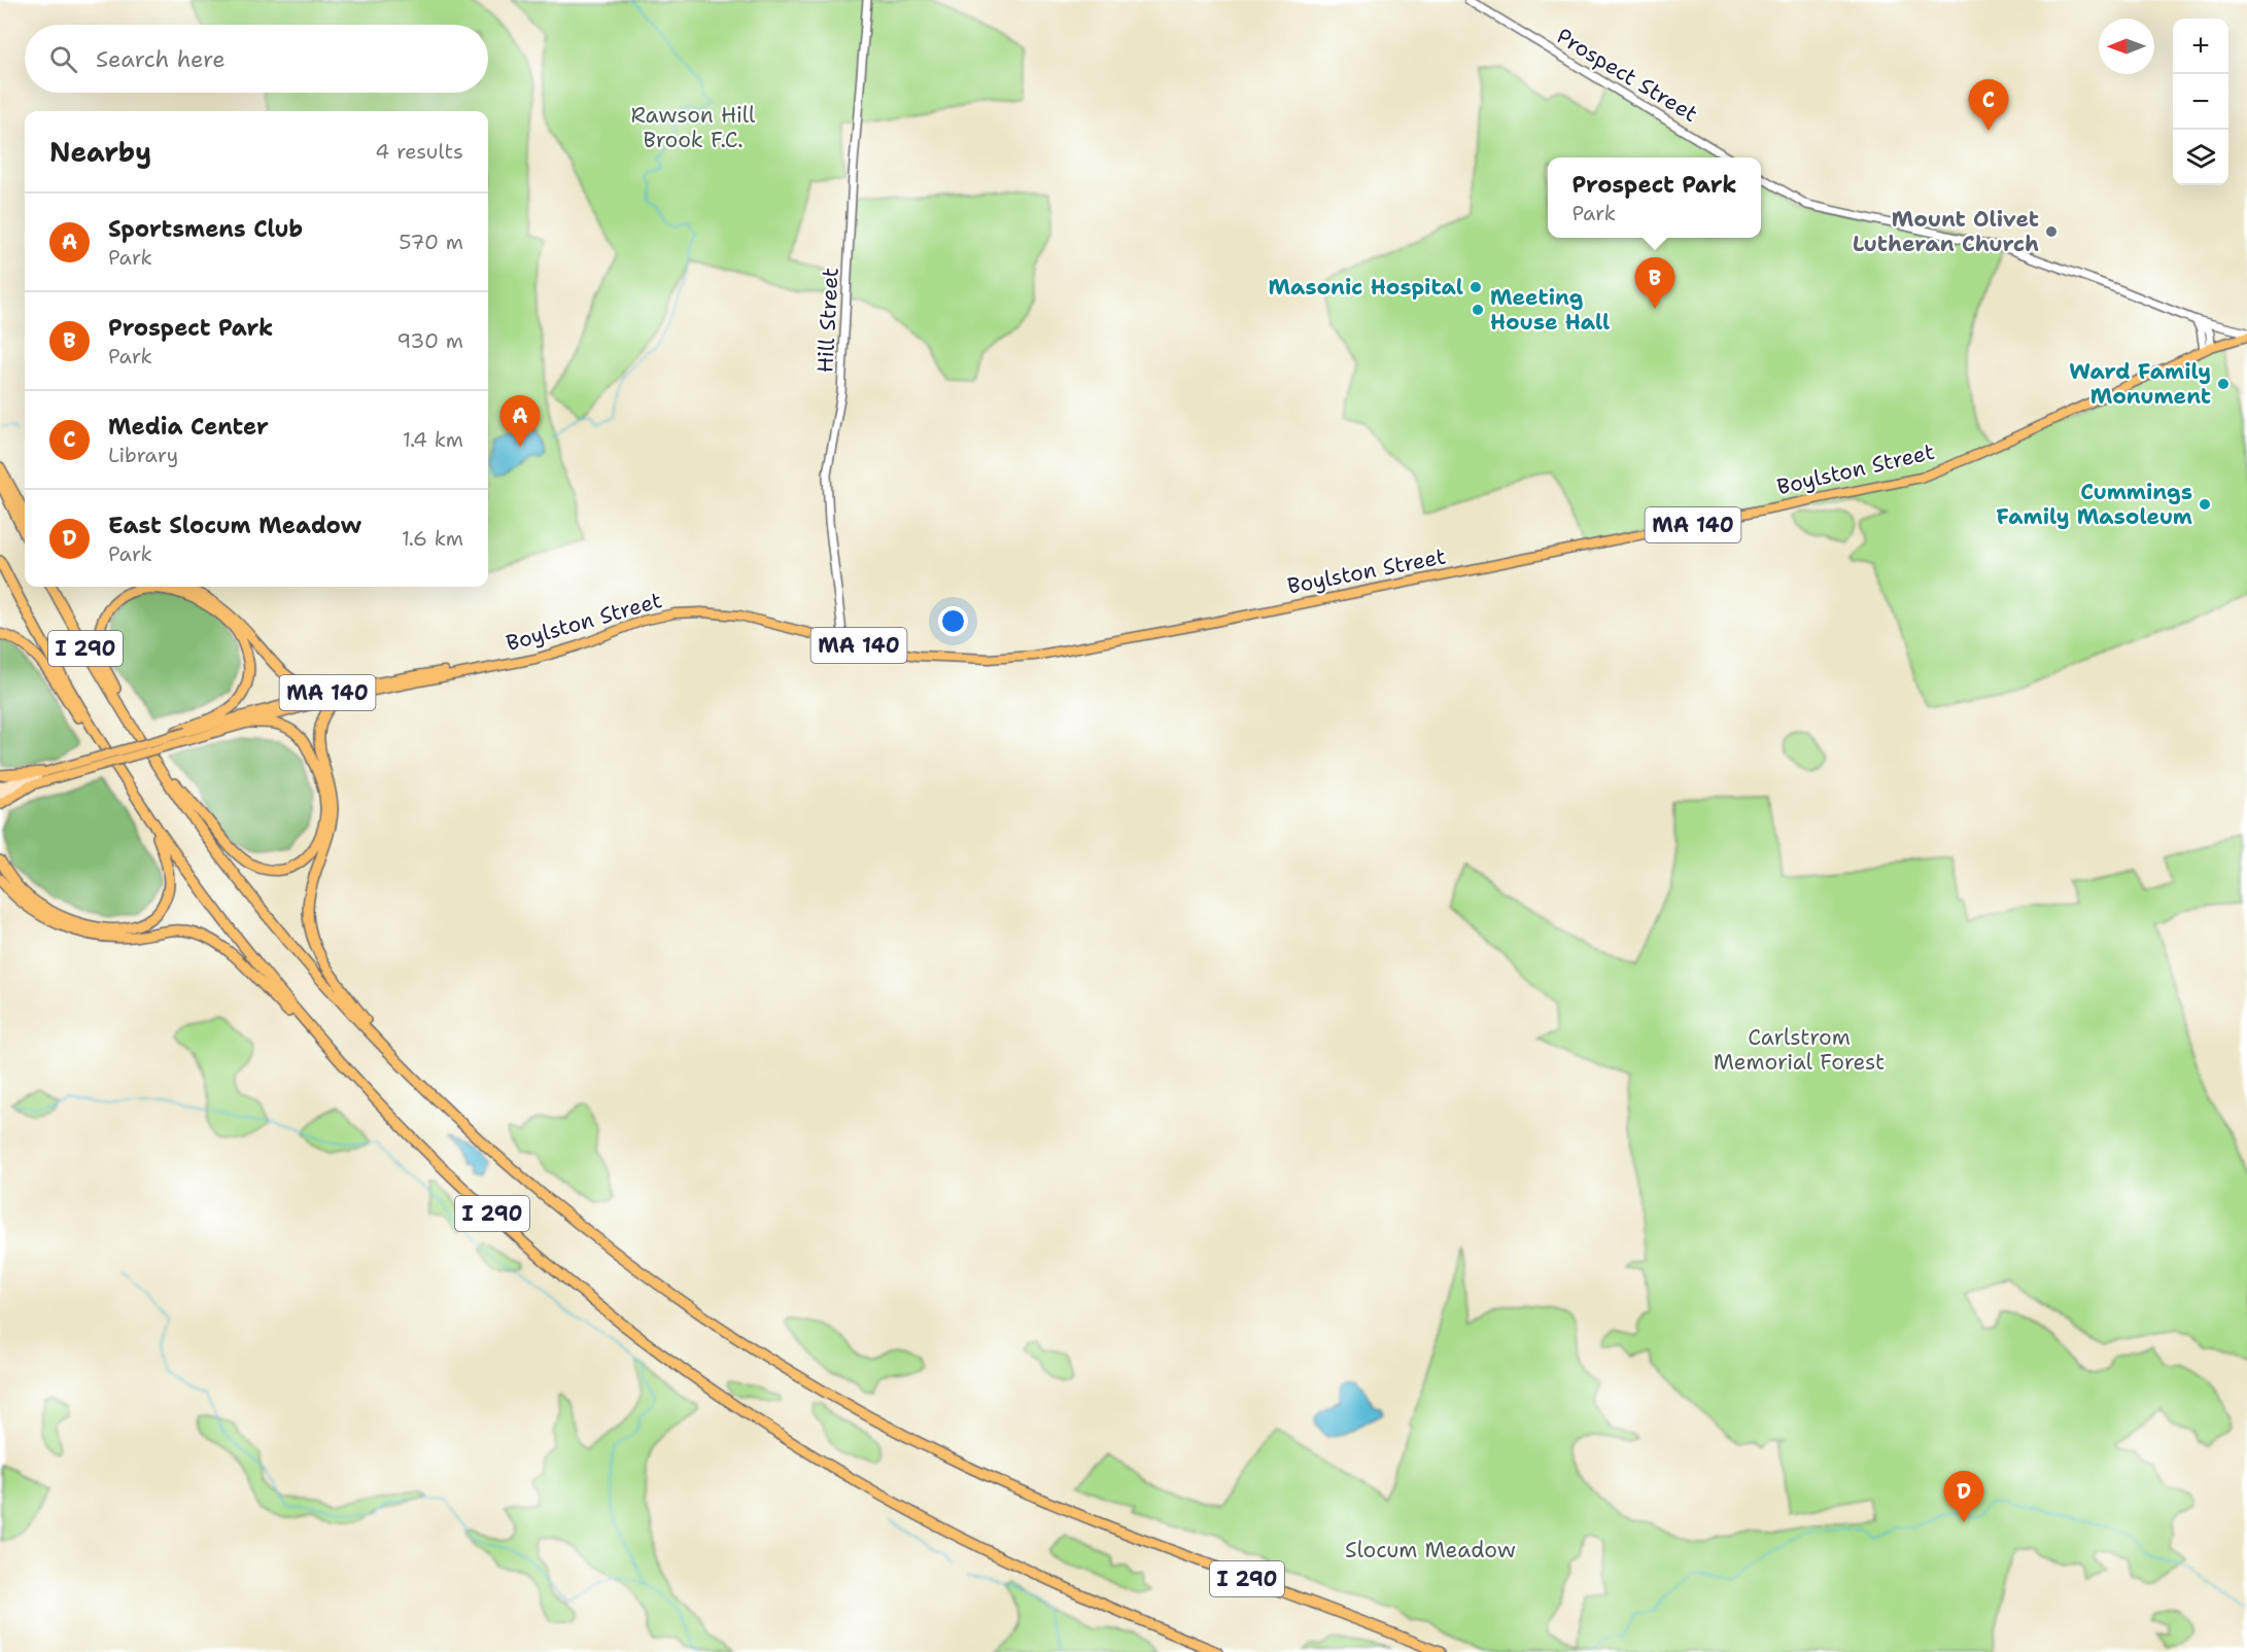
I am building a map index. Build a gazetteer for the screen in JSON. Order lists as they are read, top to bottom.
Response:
{
  "streets": {
    "highway": ["I 290"],
    "main road": ["Boylston Street", "MA 140"],
    "street": ["Prospect Street", "Hill Street"]
  },
  "crossings": [
    ["Hill Street", "Boylston Street"]
  ],
  "parks": ["Rawson Hill Brook F.C.", "Carlstrom Memorial Forest", "Slocum Meadow"],
  "places": [
    "Mount Olivet Lutheran Church",
    "Masonic Hospital",
    "Meeting House Hall",
    "Ward Family Monument",
    "Cummings Family Masoleum"
  ],
  "north": "left",
  "page": {
    "map_buttons": ["+", "−"],
    "search": "Search here",
    "pins": [
      "C",
      "B",
      "A",
      "D"
    ],
    "heading": ["Nearby", "4 results"],
    "popup": ["Prospect Park", "Park"],
    "list": [
      {
        "mark": "A",
        "name": "Sportsmens Club",
        "note": "Park",
        "value": "570 m"
      },
      {
        "mark": "B",
        "name": "Prospect Park",
        "note": "Park",
        "value": "930 m"
      },
      {
        "mark": "C",
        "name": "Media Center",
        "note": "Library",
        "value": "1.4 km"
      },
      {
        "mark": "D",
        "name": "East Slocum Meadow",
        "note": "Park",
        "value": "1.6 km"
      }
    ]
  }
}
